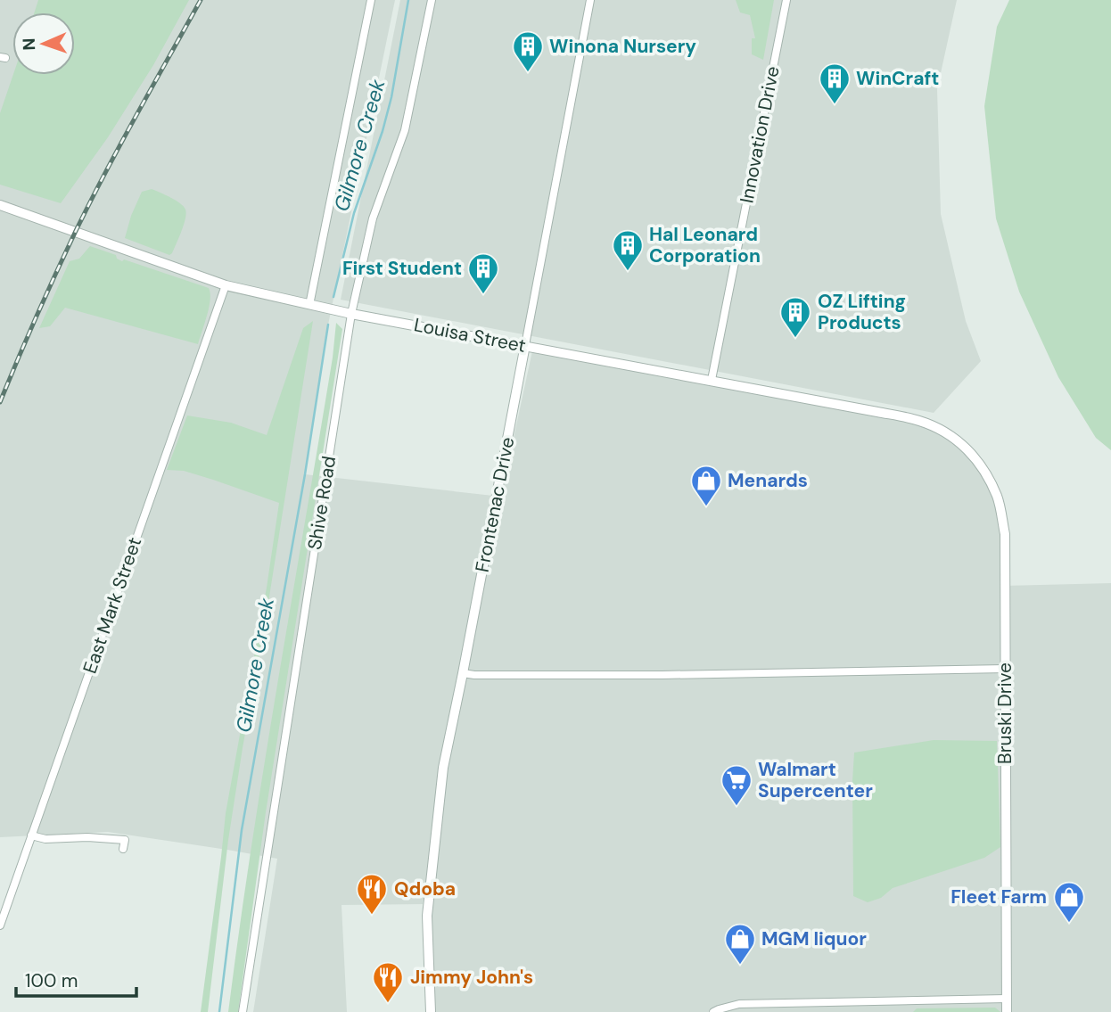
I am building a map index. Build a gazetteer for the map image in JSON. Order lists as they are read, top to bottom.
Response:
{
  "streets": {
    "street": [
      "Innovation Drive",
      "Louisa Street",
      "Shive Road",
      "Frontenac Drive",
      "East Mark Street",
      "Bruski Drive"
    ]
  },
  "crossings": [
    ["Innovation Drive", "Louisa Street"],
    ["Louisa Street", "Shive Road"],
    ["Louisa Street", "Frontenac Drive"],
    ["Louisa Street", "East Mark Street"],
    ["Louisa Street", "Bruski Drive"]
  ],
  "water": ["Gilmore Creek"],
  "places": {
    "building": [
      "Winona Nursery",
      "WinCraft",
      "Hal Leonard Corporation",
      "First Student",
      "OZ Lifting Products"
    ],
    "shop": ["Menards", "Fleet Farm", "MGM liquor"],
    "supermarket": ["Walmart Supercenter"],
    "restaurant": ["Qdoba", "Jimmy John's"]
  },
  "scale_bar": "100 m",
  "north": "left"
}
